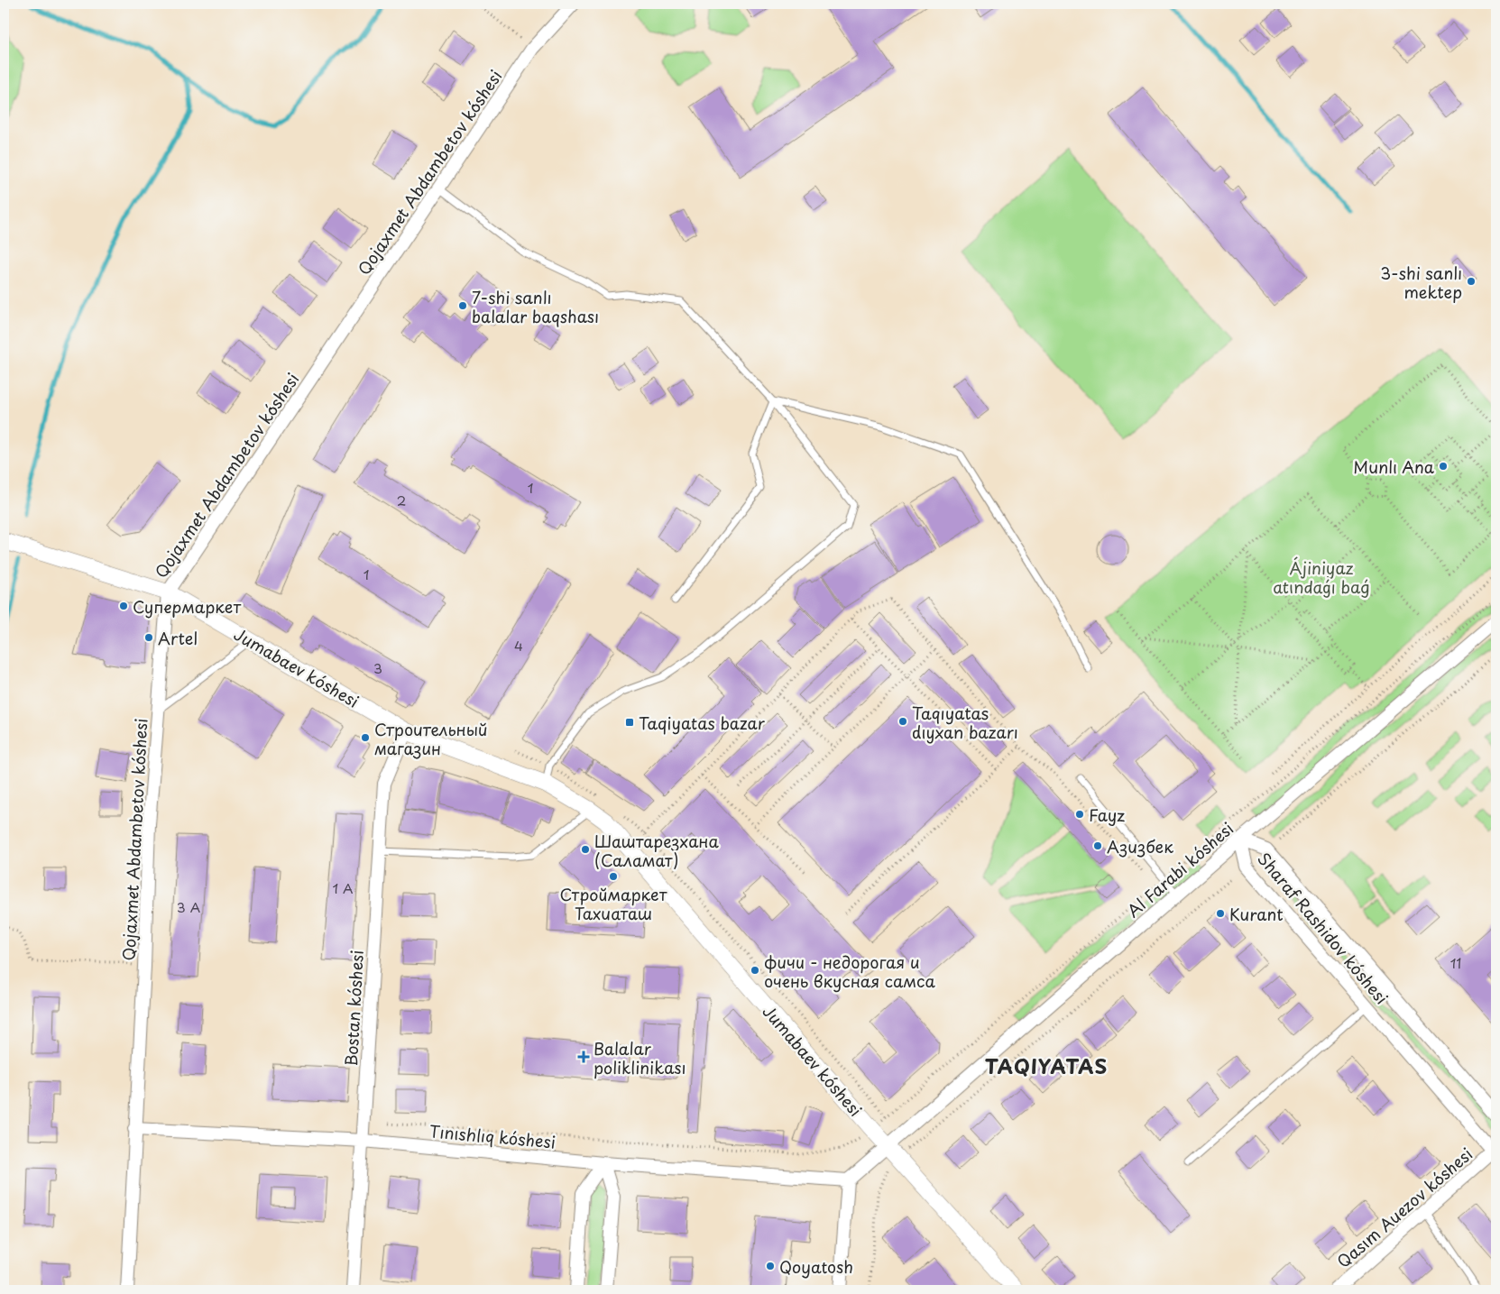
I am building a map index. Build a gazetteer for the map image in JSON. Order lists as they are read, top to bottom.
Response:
{
  "streets": {
    "street": [
      "Qojaxmet Abdambetov kóshesi",
      "Jumabaev kóshesi",
      "Al Farabi kóshesi",
      "Sharaf Rashidov kóshesi",
      "Bostan kóshesi",
      "Tınıshlıq kóshesi",
      "Qasım Auezov kóshesi"
    ]
  },
  "crossings": [
    ["Qojaxmet Abdambetov kóshesi", "Jumabaev kóshesi"],
    ["Qojaxmet Abdambetov kóshesi", "Tınıshlıq kóshesi"],
    ["Jumabaev kóshesi", "Al Farabi kóshesi"],
    ["Jumabaev kóshesi", "Bostan kóshesi"],
    ["Al Farabi kóshesi", "Sharaf Rashidov kóshesi"],
    ["Al Farabi kóshesi", "Tınıshlıq kóshesi"],
    ["Sharaf Rashidov kóshesi", "Qasım Auezov kóshesi"],
    ["Bostan kóshesi", "Tınıshlıq kóshesi"]
  ],
  "districts": ["TAQIYATAS"],
  "parks": ["Ájiniyaz atındaǵı baǵ"],
  "places": {
    "other": [
      "3-shi sanlı mektep",
      "7-shi sanlı balalar baqshası",
      "Munlı Ana",
      "Супермаркет",
      "Artel",
      "Taqıyatas dıyxan bazarı",
      "Строительный магазин",
      "Fayz",
      "Азизбек",
      "Шаштарезхана (Саламат)",
      "Строймаркет Тахиаташ",
      "Kurant",
      "фичи - недорогая и очень вкусная самса",
      "Qoyatosh"
    ],
    "transit": ["Taqiyatas bazar"],
    "health": ["Balalar poliklinikası"]
  },
  "house_numbers": [
    "1",
    "2",
    "1",
    "4",
    "3",
    "1 А",
    "3 А",
    "11"
  ]
}
